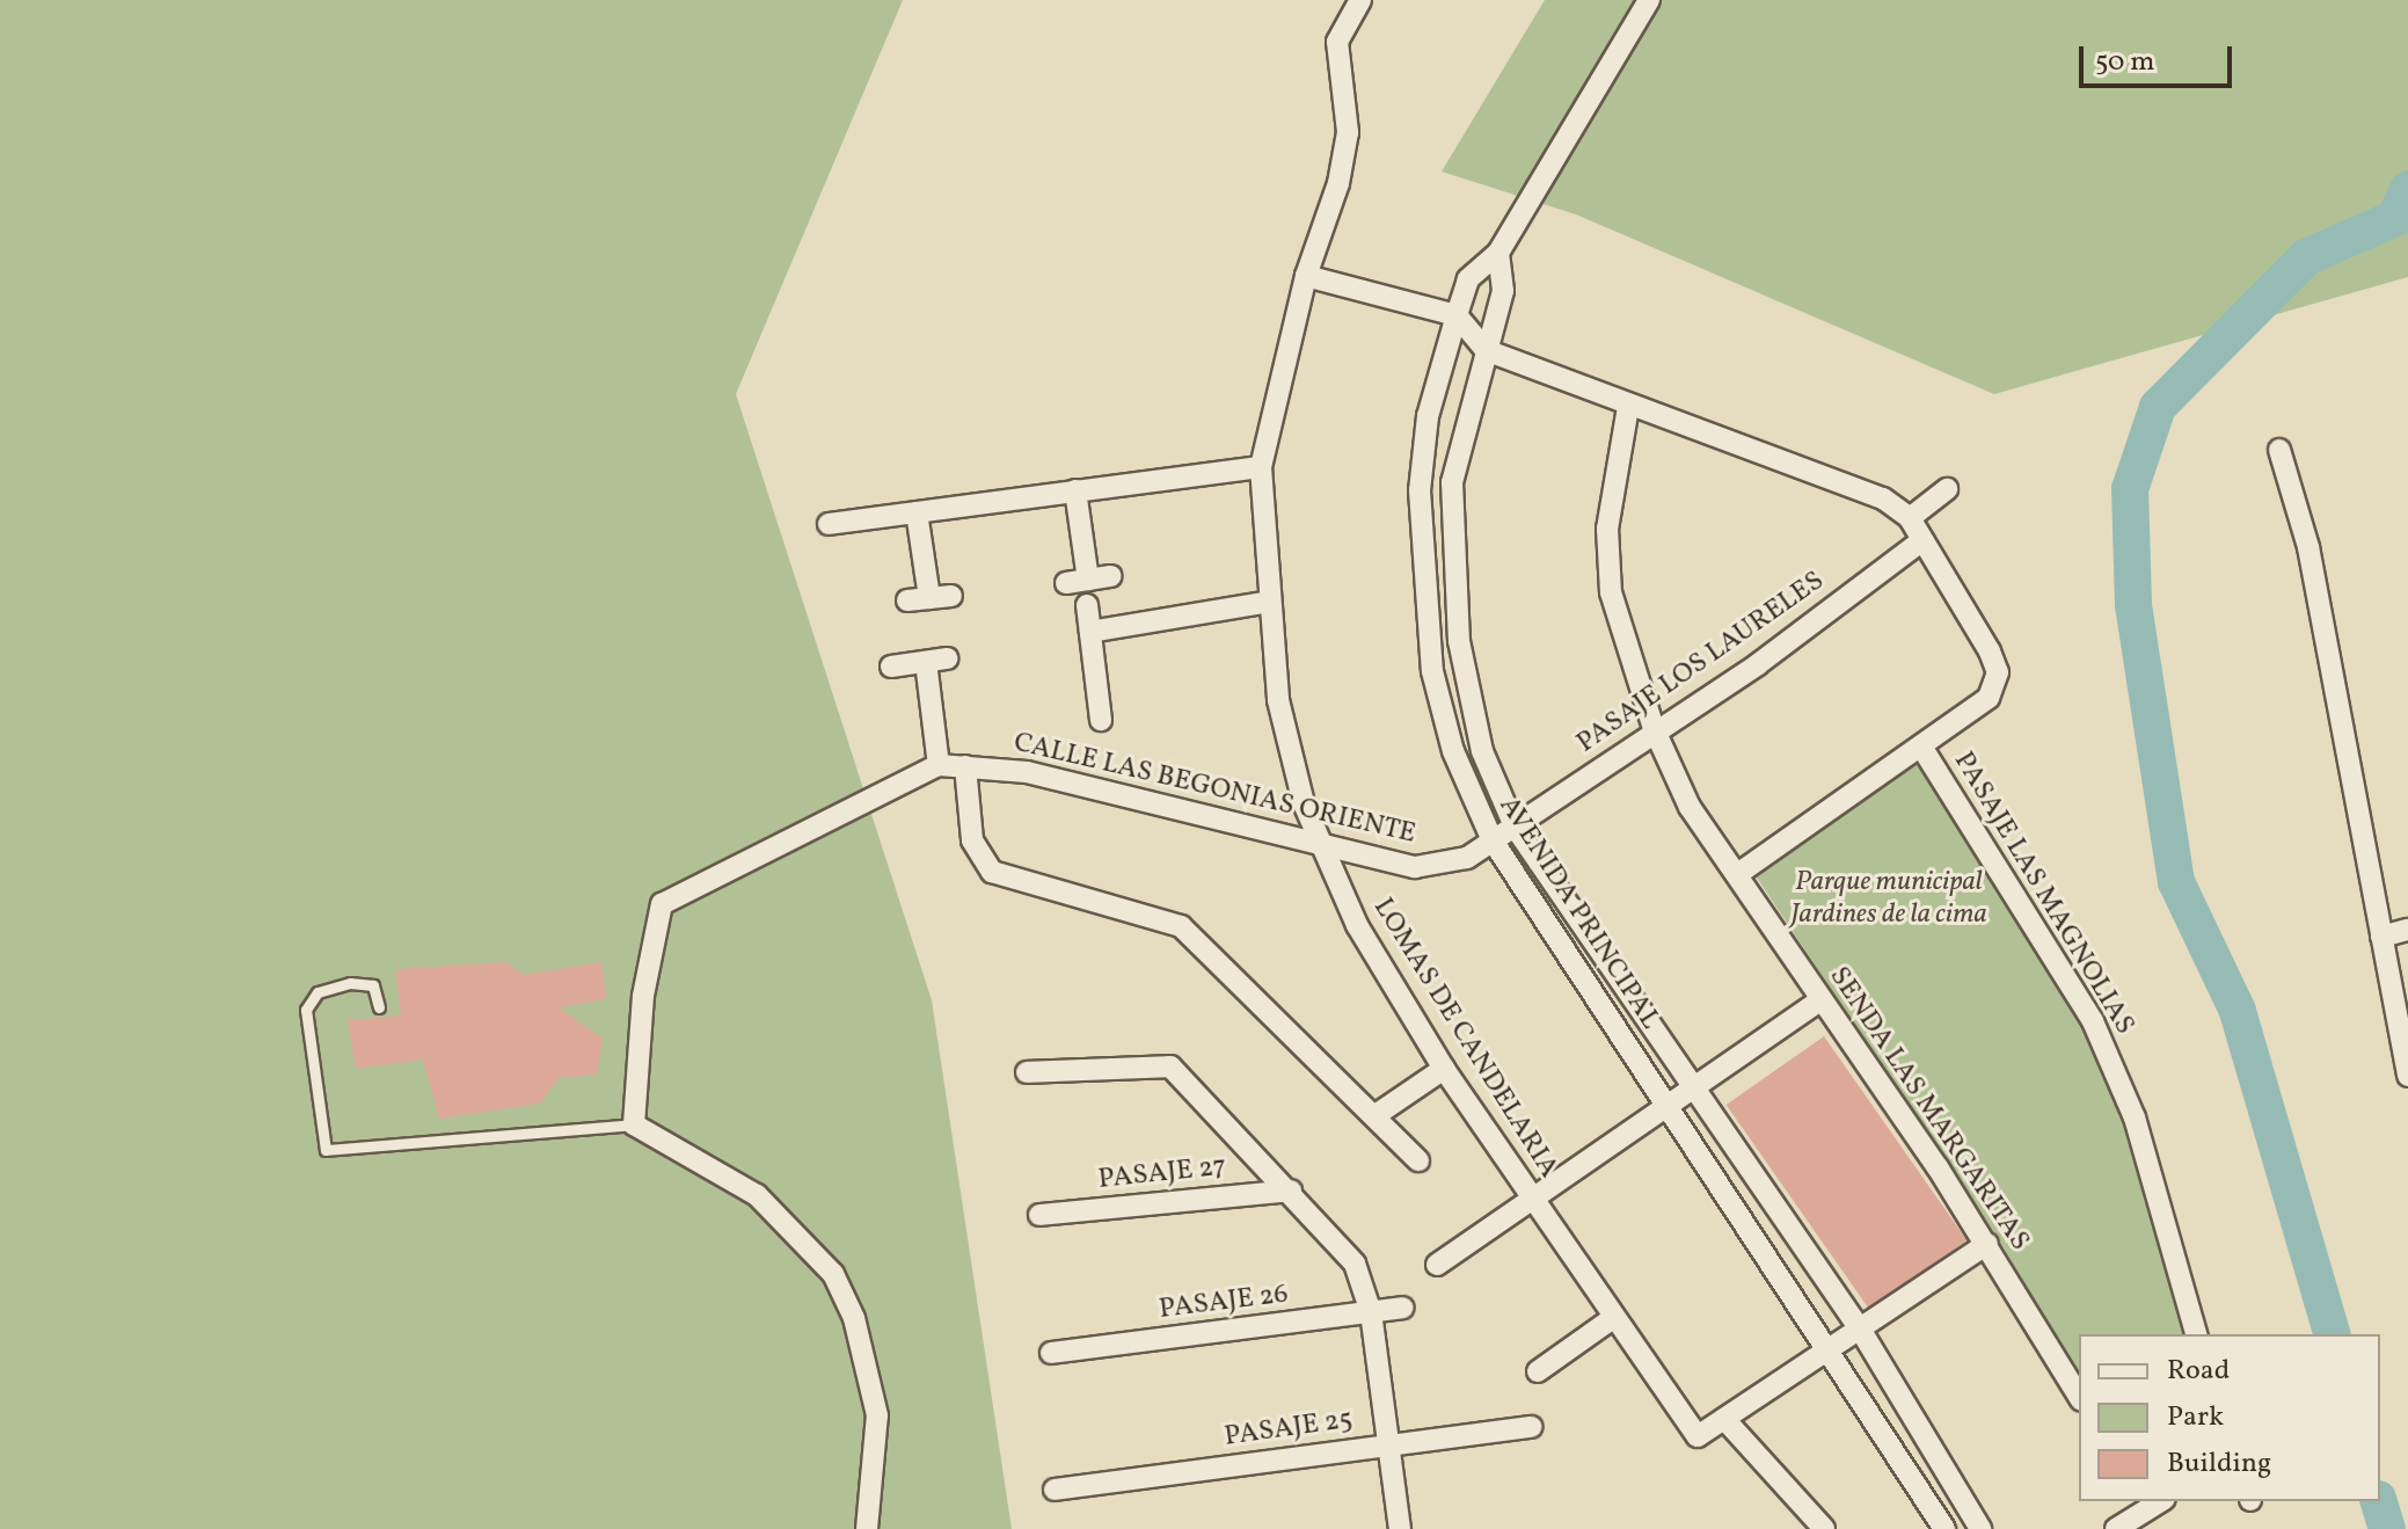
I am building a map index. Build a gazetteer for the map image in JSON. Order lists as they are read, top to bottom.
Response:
{
  "streets": {
    "street": [
      "PASAJE LOS LAURELES",
      "CALLE LAS BEGONIAS ORIENTE",
      "PASAJE LAS MAGNOLIAS",
      "AVENIDA PRINCIPAL",
      "LOMAS DE CANDELARIA",
      "SENDA LAS MARGARITAS",
      "PASAJE 27",
      "PASAJE 26",
      "PASAJE 25"
    ]
  },
  "crossings": [
    ["PASAJE LOS LAURELES", "CALLE LAS BEGONIAS ORIENTE"],
    ["PASAJE LOS LAURELES", "AVENIDA PRINCIPAL"],
    ["PASAJE LOS LAURELES", "SENDA LAS MARGARITAS"],
    ["CALLE LAS BEGONIAS ORIENTE", "AVENIDA PRINCIPAL"],
    ["CALLE LAS BEGONIAS ORIENTE", "LOMAS DE CANDELARIA"],
    ["AVENIDA PRINCIPAL", "LOMAS DE CANDELARIA"],
    ["LOMAS DE CANDELARIA", "SENDA LAS MARGARITAS"]
  ],
  "parks": ["Parque municipal Jardines de la cima"],
  "legend": ["Road", "Park", "Building"],
  "scale_bar": "50 m"
}
